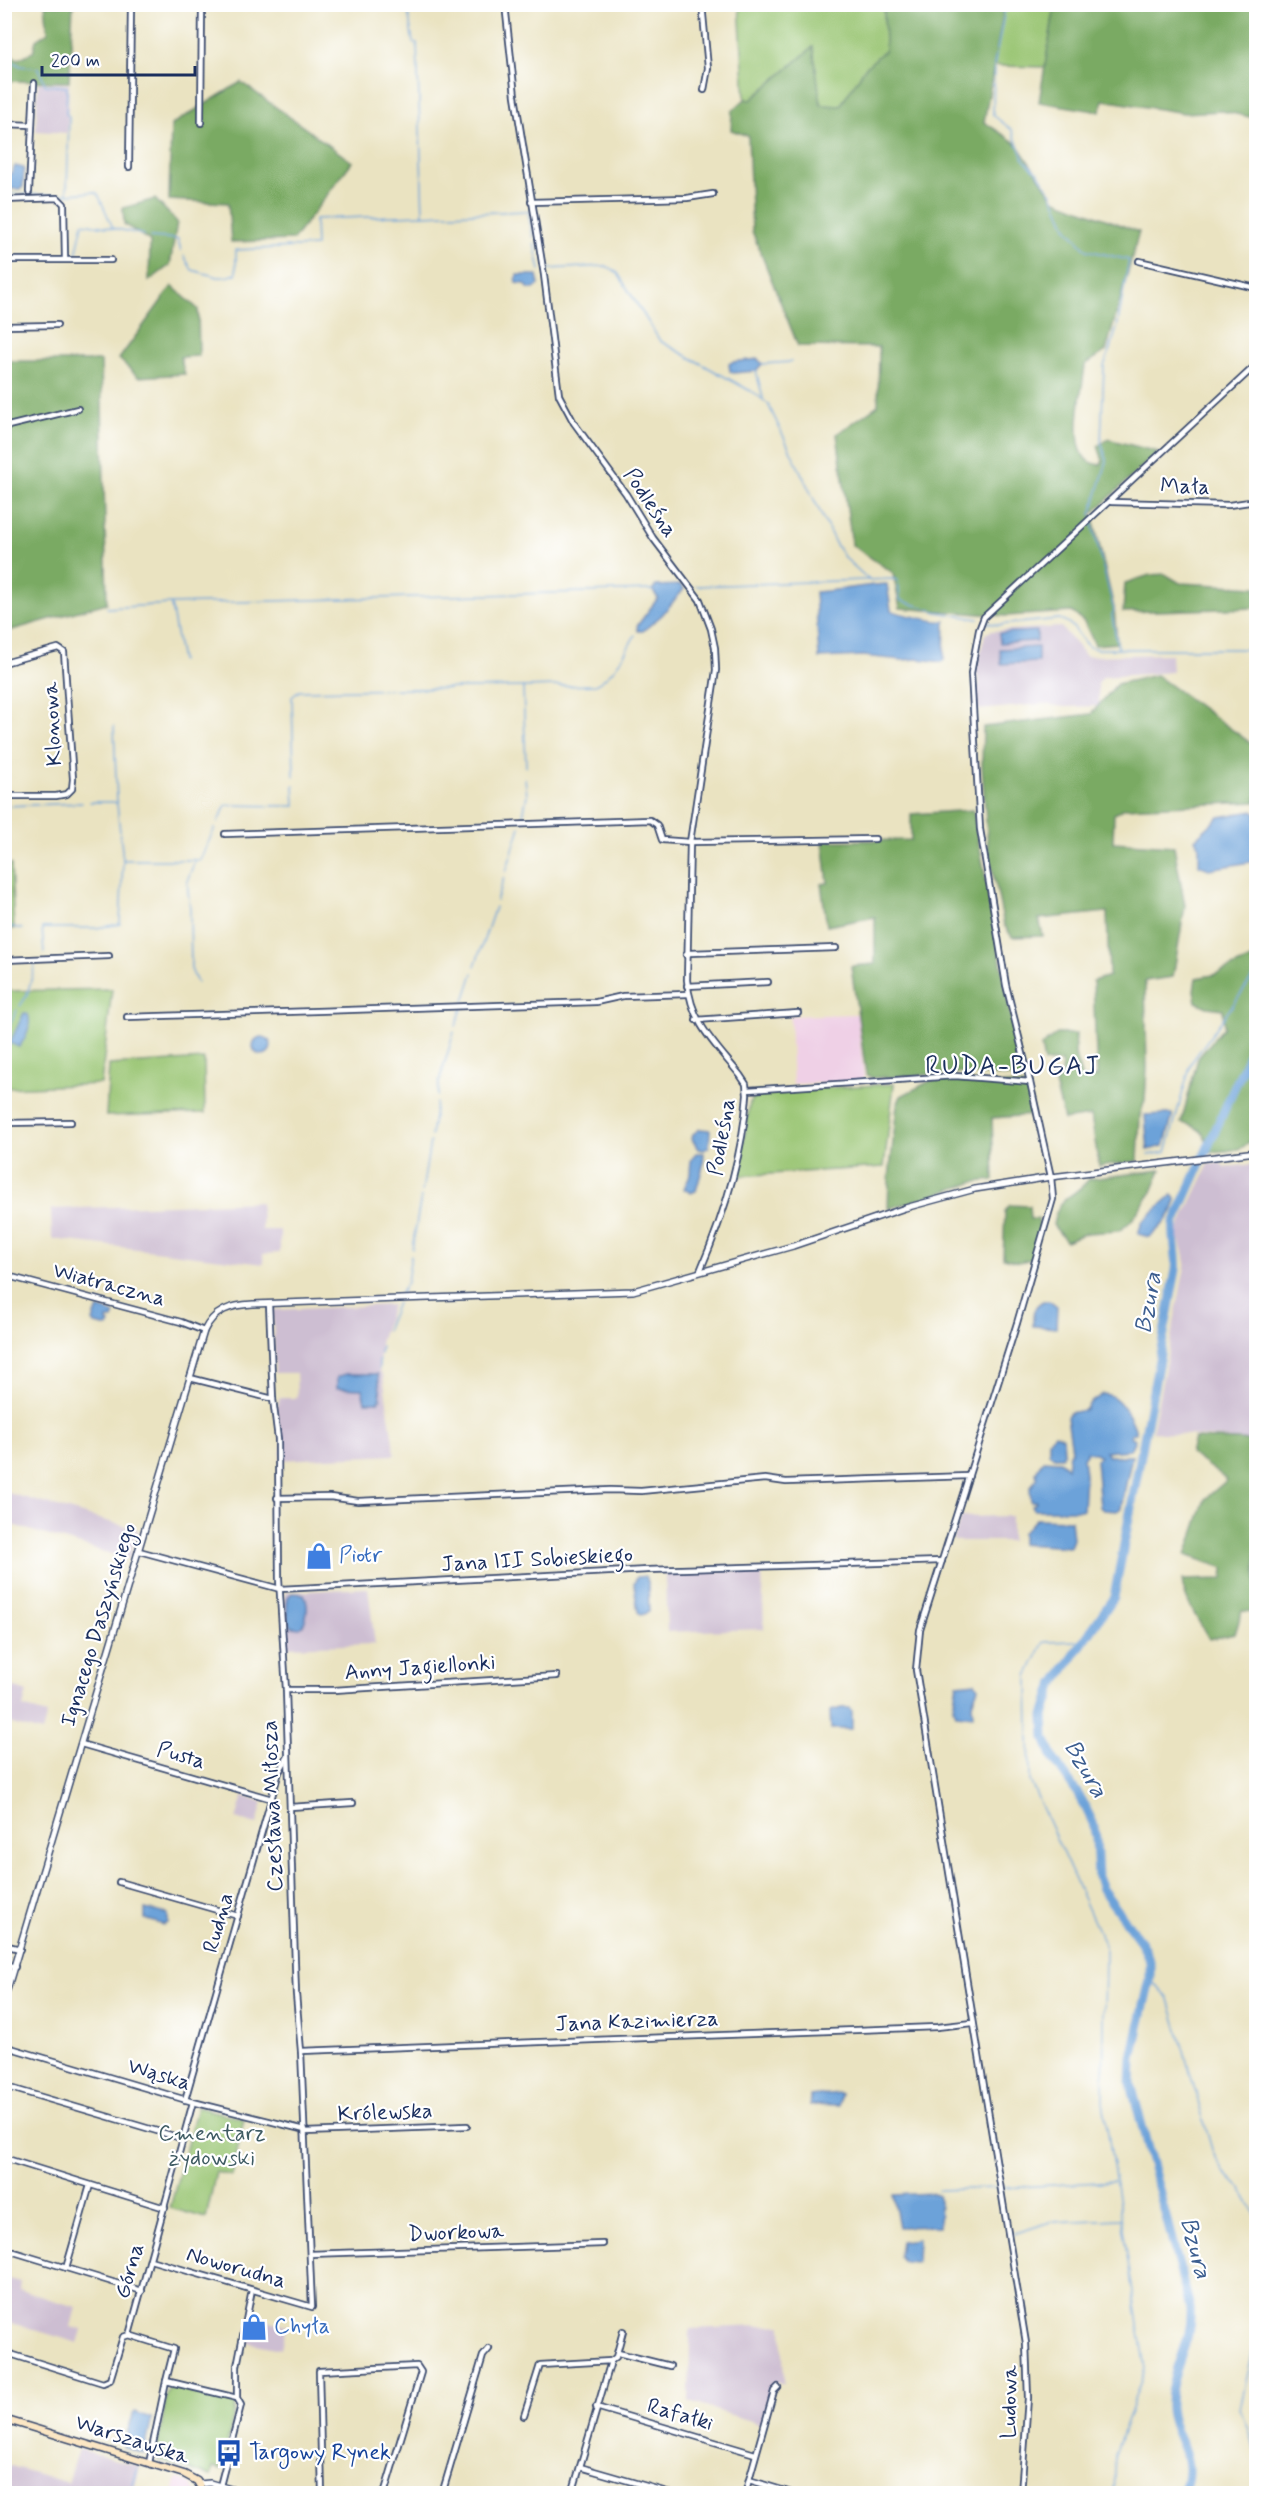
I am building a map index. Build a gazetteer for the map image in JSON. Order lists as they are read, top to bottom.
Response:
{
  "streets": {
    "main road": ["Warszawska"],
    "street": [
      "Mała",
      "Podleśna",
      "Klonowa",
      "Wiatraczna",
      "Jana III Sobieskiego",
      "Ignacego Daszyńskiego",
      "Anny Jagiellonki",
      "Pusta",
      "Czesława Miłosza",
      "Rudna",
      "Jana Kazimierza",
      "Wąska",
      "Królewska",
      "Dworkowa",
      "Noworudna",
      "Górna",
      "Ludowa",
      "Rafałki"
    ]
  },
  "crossings": [
    ["Mała", "Ludowa"],
    ["Podleśna", "Ignacego Daszyńskiego"],
    ["Wiatraczna", "Ignacego Daszyńskiego"],
    ["Jana III Sobieskiego", "Ignacego Daszyńskiego"],
    ["Jana III Sobieskiego", "Czesława Miłosza"],
    ["Jana III Sobieskiego", "Ludowa"],
    ["Ignacego Daszyńskiego", "Pusta"],
    ["Ignacego Daszyńskiego", "Czesława Miłosza"],
    ["Ignacego Daszyńskiego", "Ludowa"],
    ["Anny Jagiellonki", "Czesława Miłosza"],
    ["Pusta", "Rudna"],
    ["Czesława Miłosza", "Rudna"],
    ["Czesława Miłosza", "Jana Kazimierza"],
    ["Czesława Miłosza", "Wąska"],
    ["Czesława Miłosza", "Królewska"],
    ["Czesława Miłosza", "Dworkowa"],
    ["Czesława Miłosza", "Noworudna"],
    ["Rudna", "Wąska"],
    ["Jana Kazimierza", "Ludowa"],
    ["Wąska", "Królewska"],
    ["Noworudna", "Górna"]
  ],
  "districts": ["RUDA-BUGAJ"],
  "water": ["Bzura"],
  "parks": ["Cmentarz żydowski"],
  "places": {
    "shop": ["Piotr", "Chyła"],
    "bus stop": ["Targowy Rynek"]
  },
  "scale_bar": "200 m"
}
